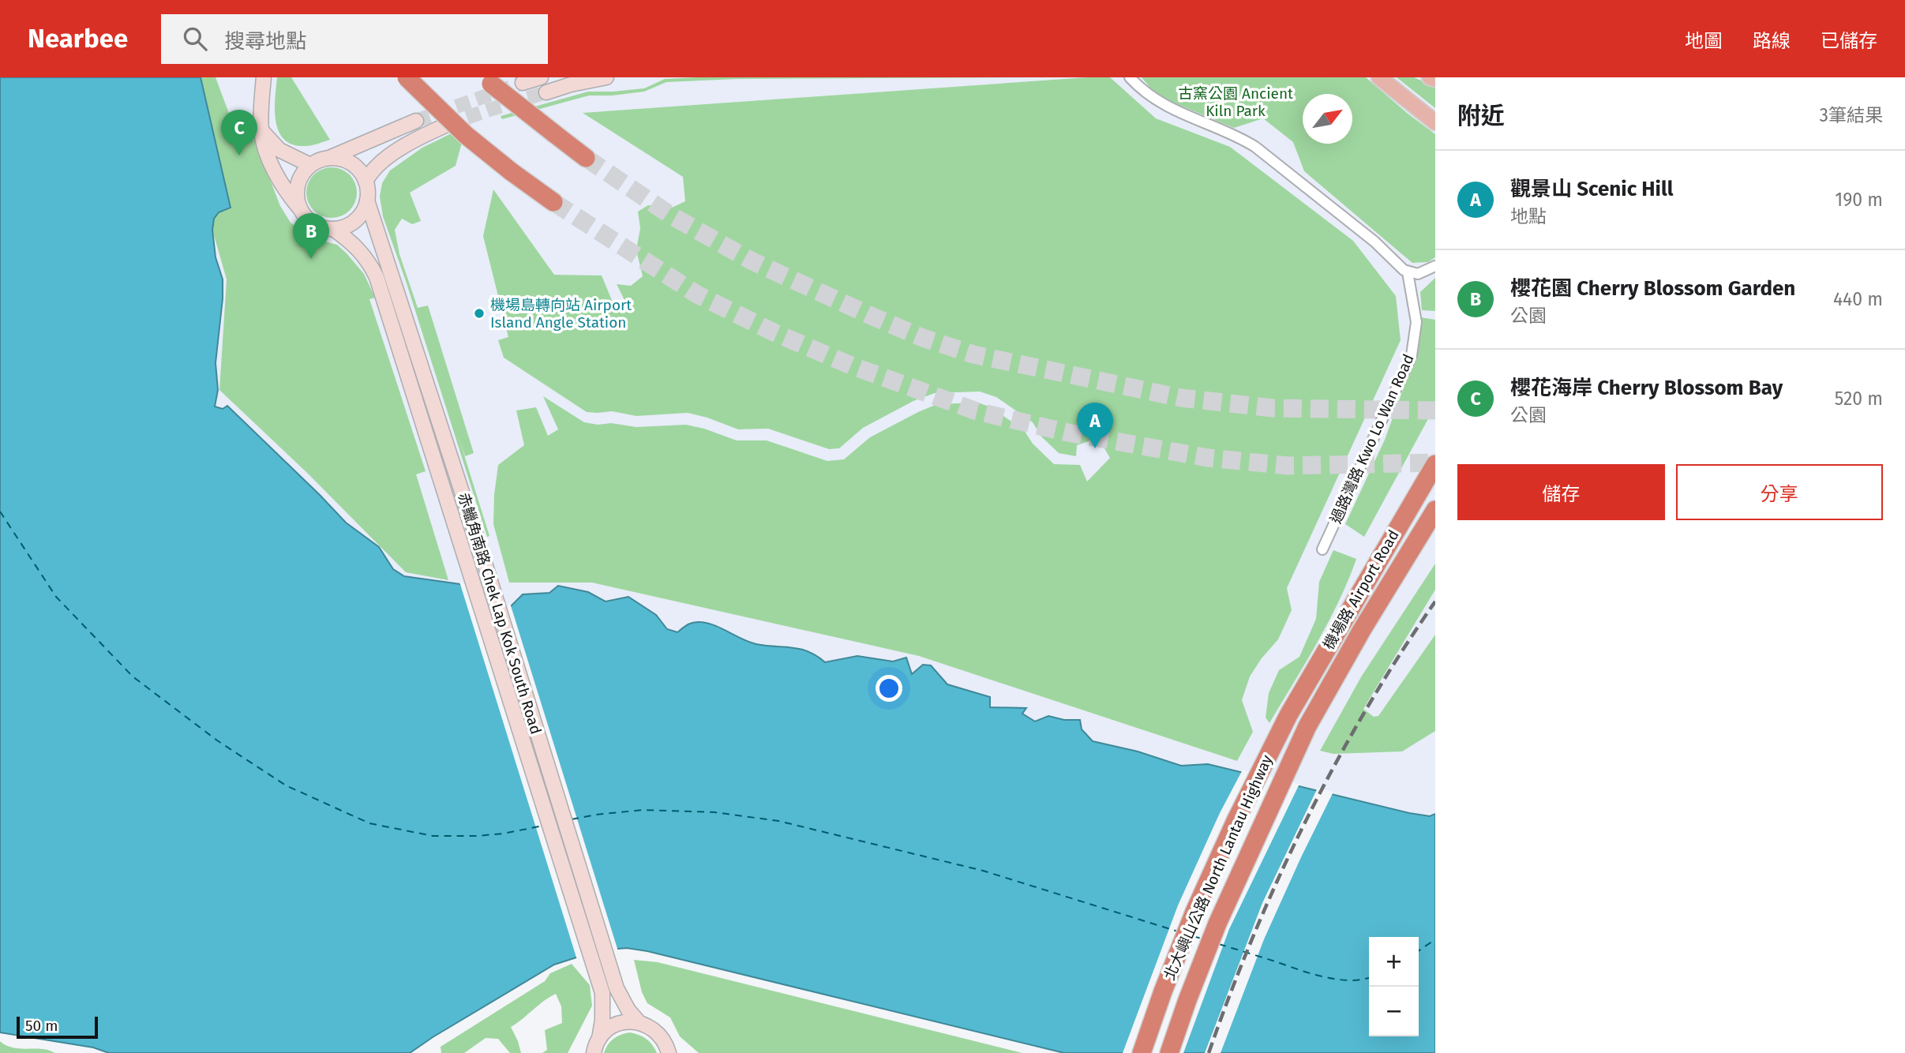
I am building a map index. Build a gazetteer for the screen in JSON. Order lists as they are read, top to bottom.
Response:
{
  "streets": {
    "highway": ["機場路 Airport Road", "北大嶼山公路 North Lantau Highway"],
    "main road": ["赤鱲角南路 Chek Lap Kok South Road"],
    "street": ["過路灣路 Kwo Lo Wan Road"]
  },
  "crossings": [
    ["機場路 Airport Road", "北大嶼山公路 North Lantau Highway"]
  ],
  "parks": ["古窯公園 Ancient Kiln Park"],
  "places": ["機場島轉向站 Airport Island Angle Station"],
  "scale_bar": "50 m",
  "north": "top right",
  "page": {
    "header": "Nearbee",
    "search": "搜尋地點",
    "nav": ["地圖", "路線", "已儲存"],
    "heading": ["附近", "3筆結果"],
    "pins": ["C", "B", "A"],
    "list": [
      {
        "mark": "A",
        "name": "觀景山 Scenic Hill",
        "note": "地點",
        "value": "190 m"
      },
      {
        "mark": "B",
        "name": "櫻花園 Cherry Blossom Garden",
        "note": "公園",
        "value": "440 m"
      },
      {
        "mark": "C",
        "name": "櫻花海岸 Cherry Blossom Bay",
        "note": "公園",
        "value": "520 m"
      }
    ],
    "buttons": ["儲存", "分享"],
    "map_buttons": ["+", "−"],
    "scale": "50 m"
  }
}
